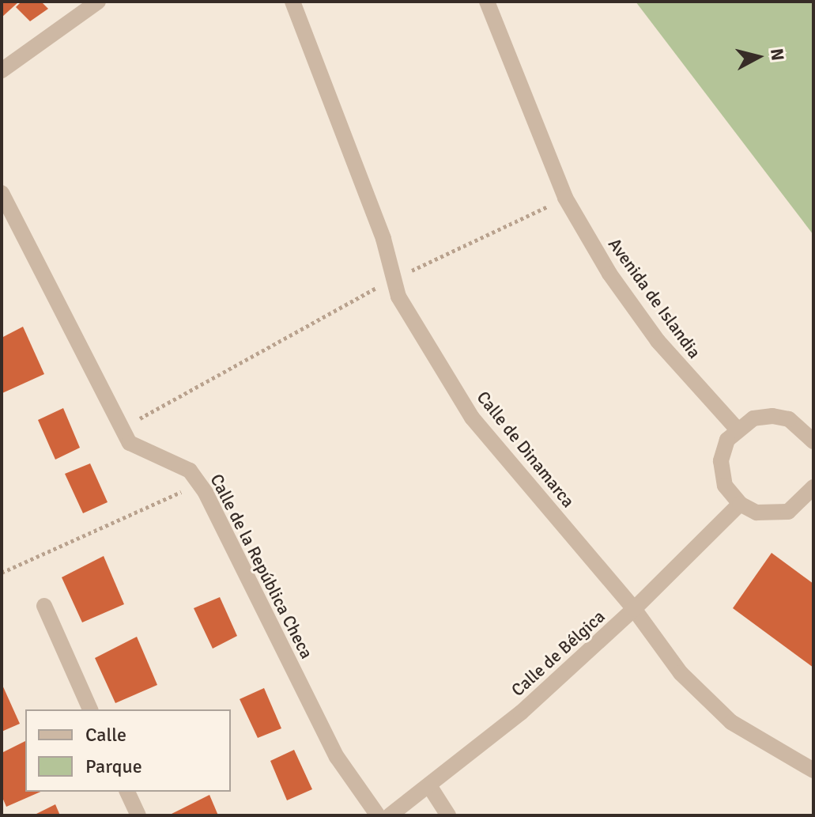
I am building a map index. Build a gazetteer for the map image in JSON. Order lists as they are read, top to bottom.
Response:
{
  "streets": {
    "street": [
      "Avenida de Islandia",
      "Calle de Dinamarca",
      "Calle de la República Checa",
      "Calle de Bélgica"
    ]
  },
  "crossings": [
    ["Calle de Dinamarca", "Calle de Bélgica"]
  ],
  "legend": ["Calle", "Parque"],
  "north": "right"
}
